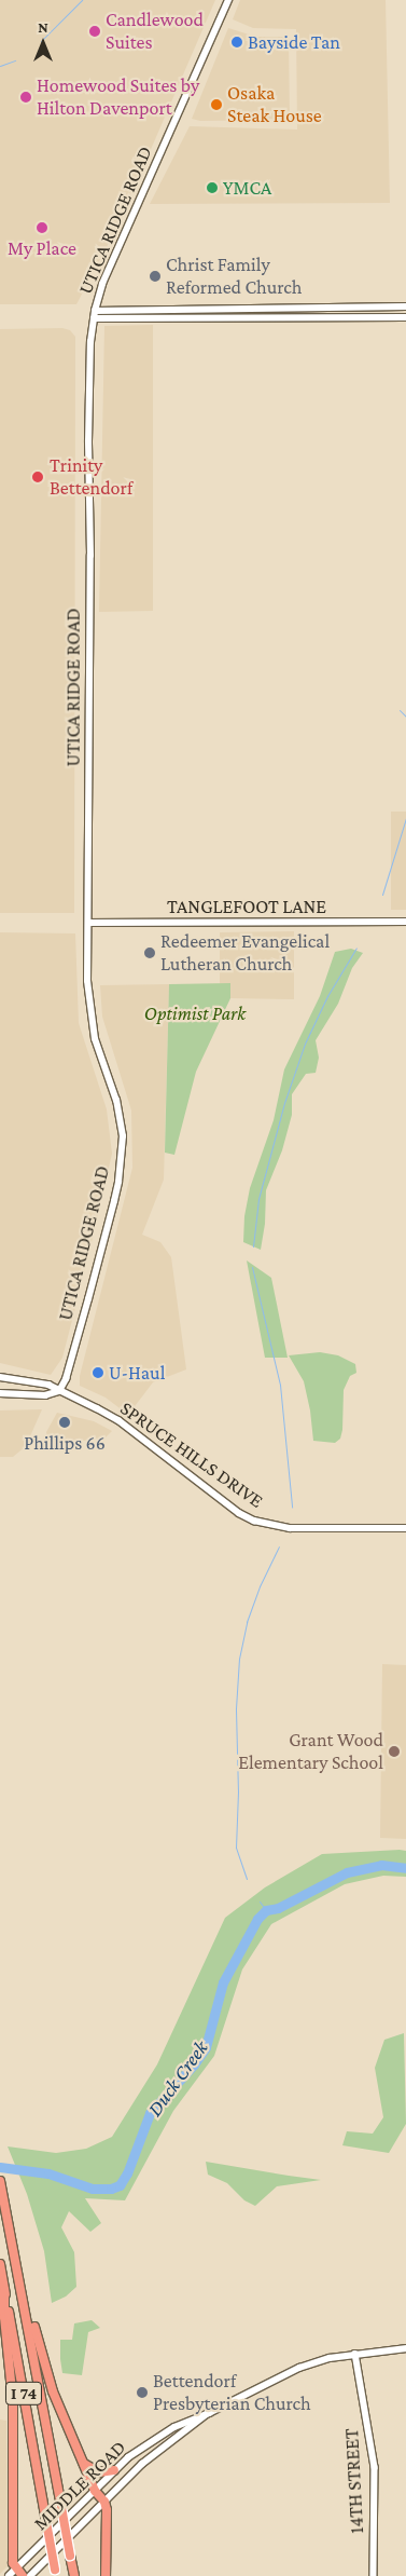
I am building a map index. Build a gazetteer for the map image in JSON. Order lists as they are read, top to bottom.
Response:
{
  "streets": {
    "highway": ["I 74"],
    "main road": [
      "UTICA RIDGE ROAD",
      "TANGLEFOOT LANE",
      "SPRUCE HILLS DRIVE",
      "14TH STREET",
      "MIDDLE ROAD"
    ]
  },
  "crossings": [
    ["UTICA RIDGE ROAD", "TANGLEFOOT LANE"],
    ["UTICA RIDGE ROAD", "SPRUCE HILLS DRIVE"],
    ["14TH STREET", "MIDDLE ROAD"]
  ],
  "water": ["Duck Creek"],
  "parks": ["Optimist Park"],
  "places": [
    "Candlewood Suites",
    "Bayside Tan",
    "Homewood Suites by Hilton Davenport",
    "Osaka Steak House",
    "YMCA",
    "My Place",
    "Christ Family Reformed Church",
    "Trinity Bettendorf",
    "Redeemer Evangelical Lutheran Church",
    "U-Haul",
    "Phillips 66",
    "Grant Wood Elementary School",
    "Bettendorf Presbyterian Church"
  ],
  "north": "top"
}
